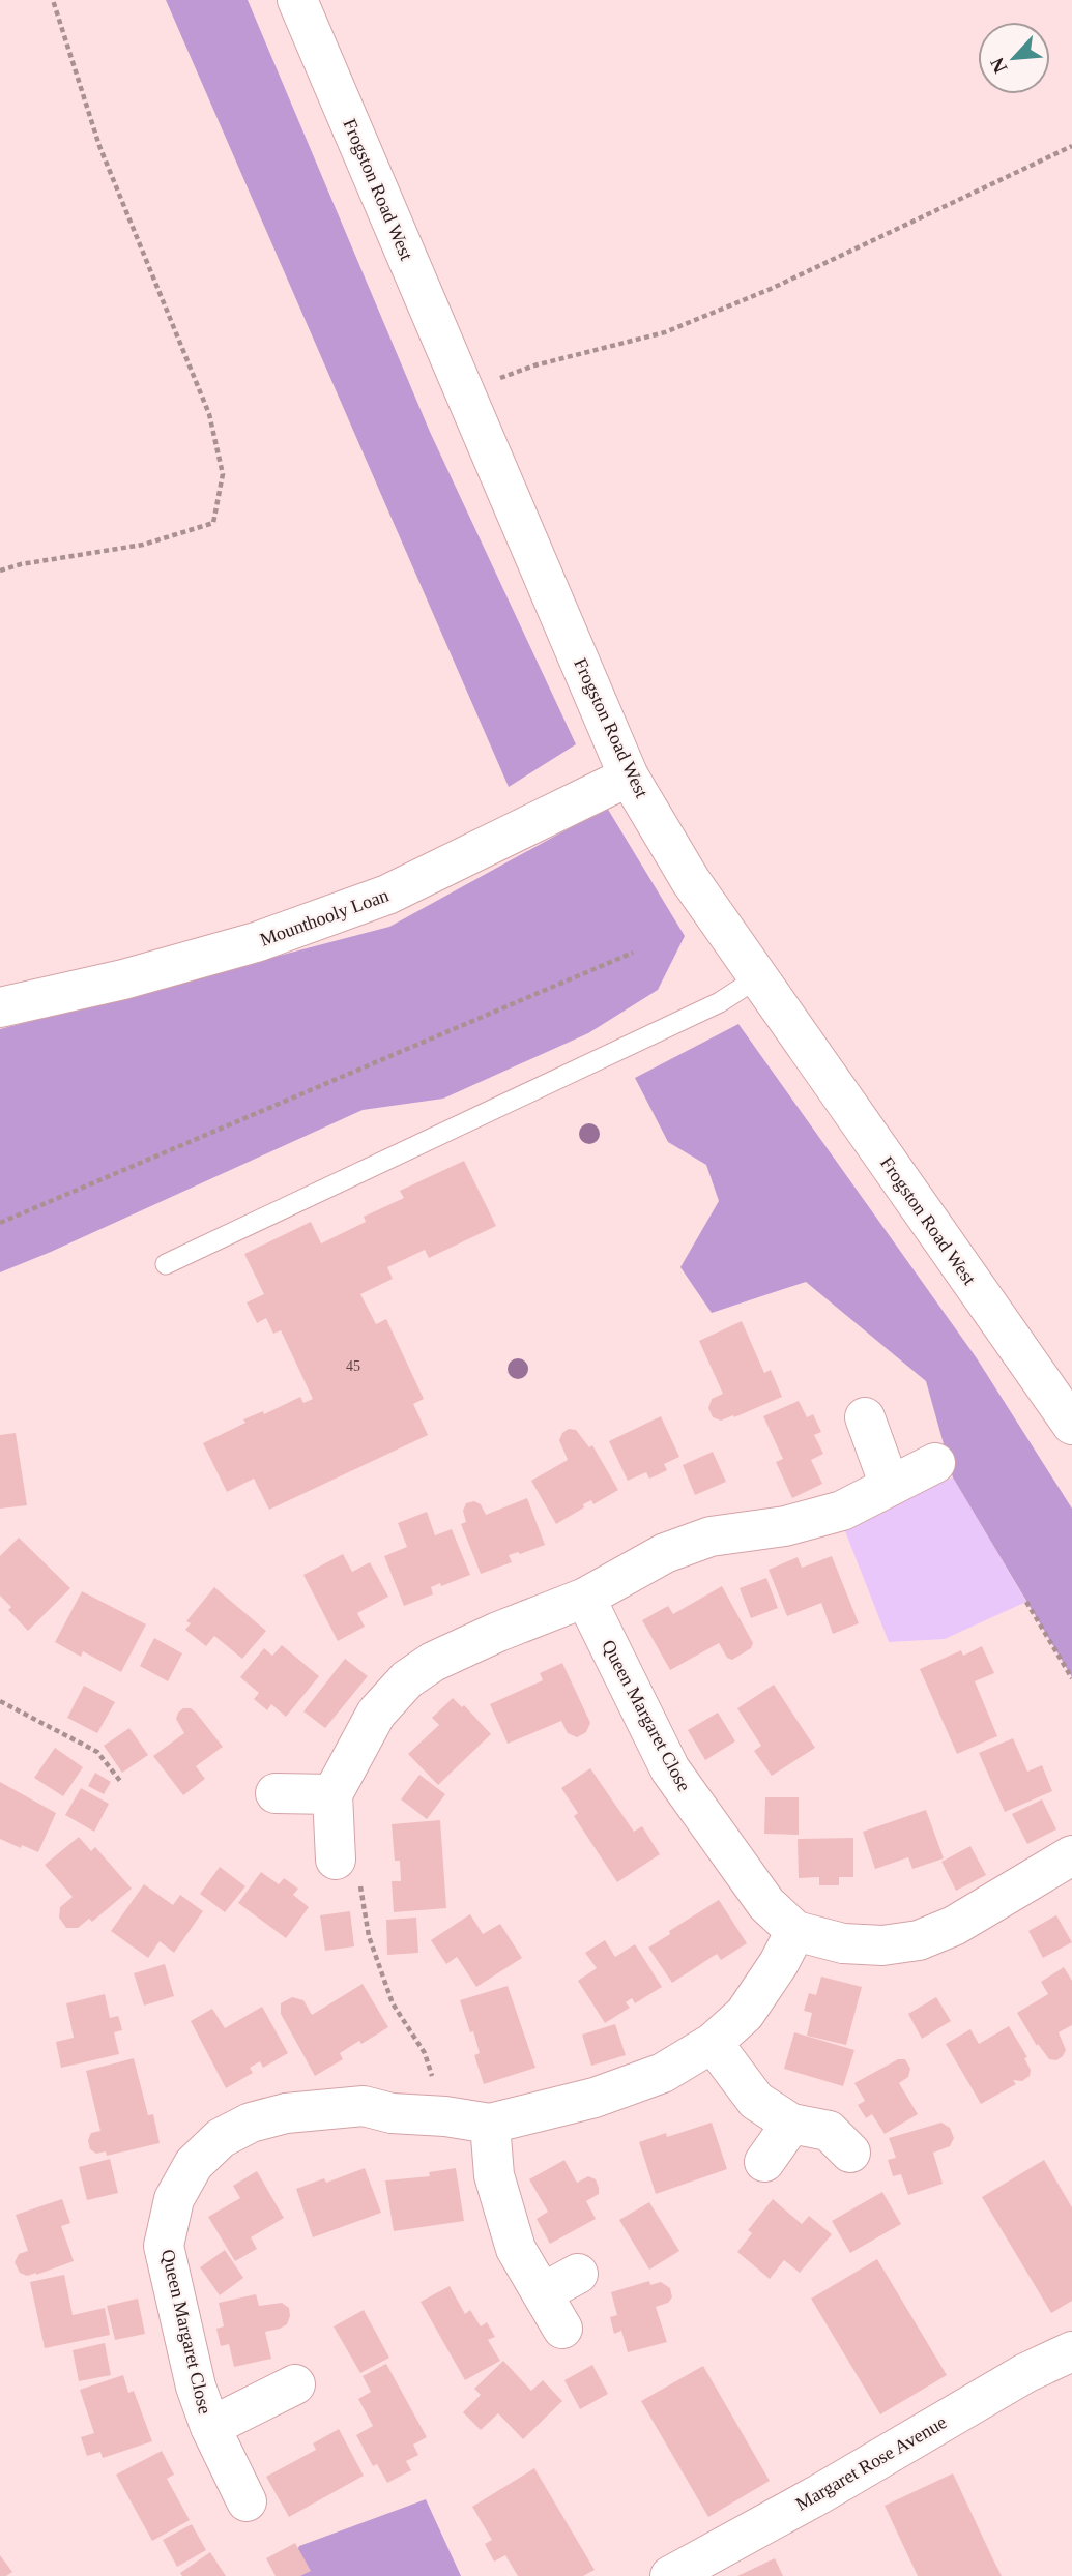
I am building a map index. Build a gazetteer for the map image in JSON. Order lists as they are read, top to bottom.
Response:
{
  "streets": {
    "street": [
      "Frogston Road West",
      "Mounthooly Loan",
      "Queen Margaret Close",
      "Margaret Rose Avenue"
    ]
  },
  "crossings": [
    ["Frogston Road West", "Mounthooly Loan"]
  ],
  "house_numbers": ["45"],
  "north": "bottom left"
}
